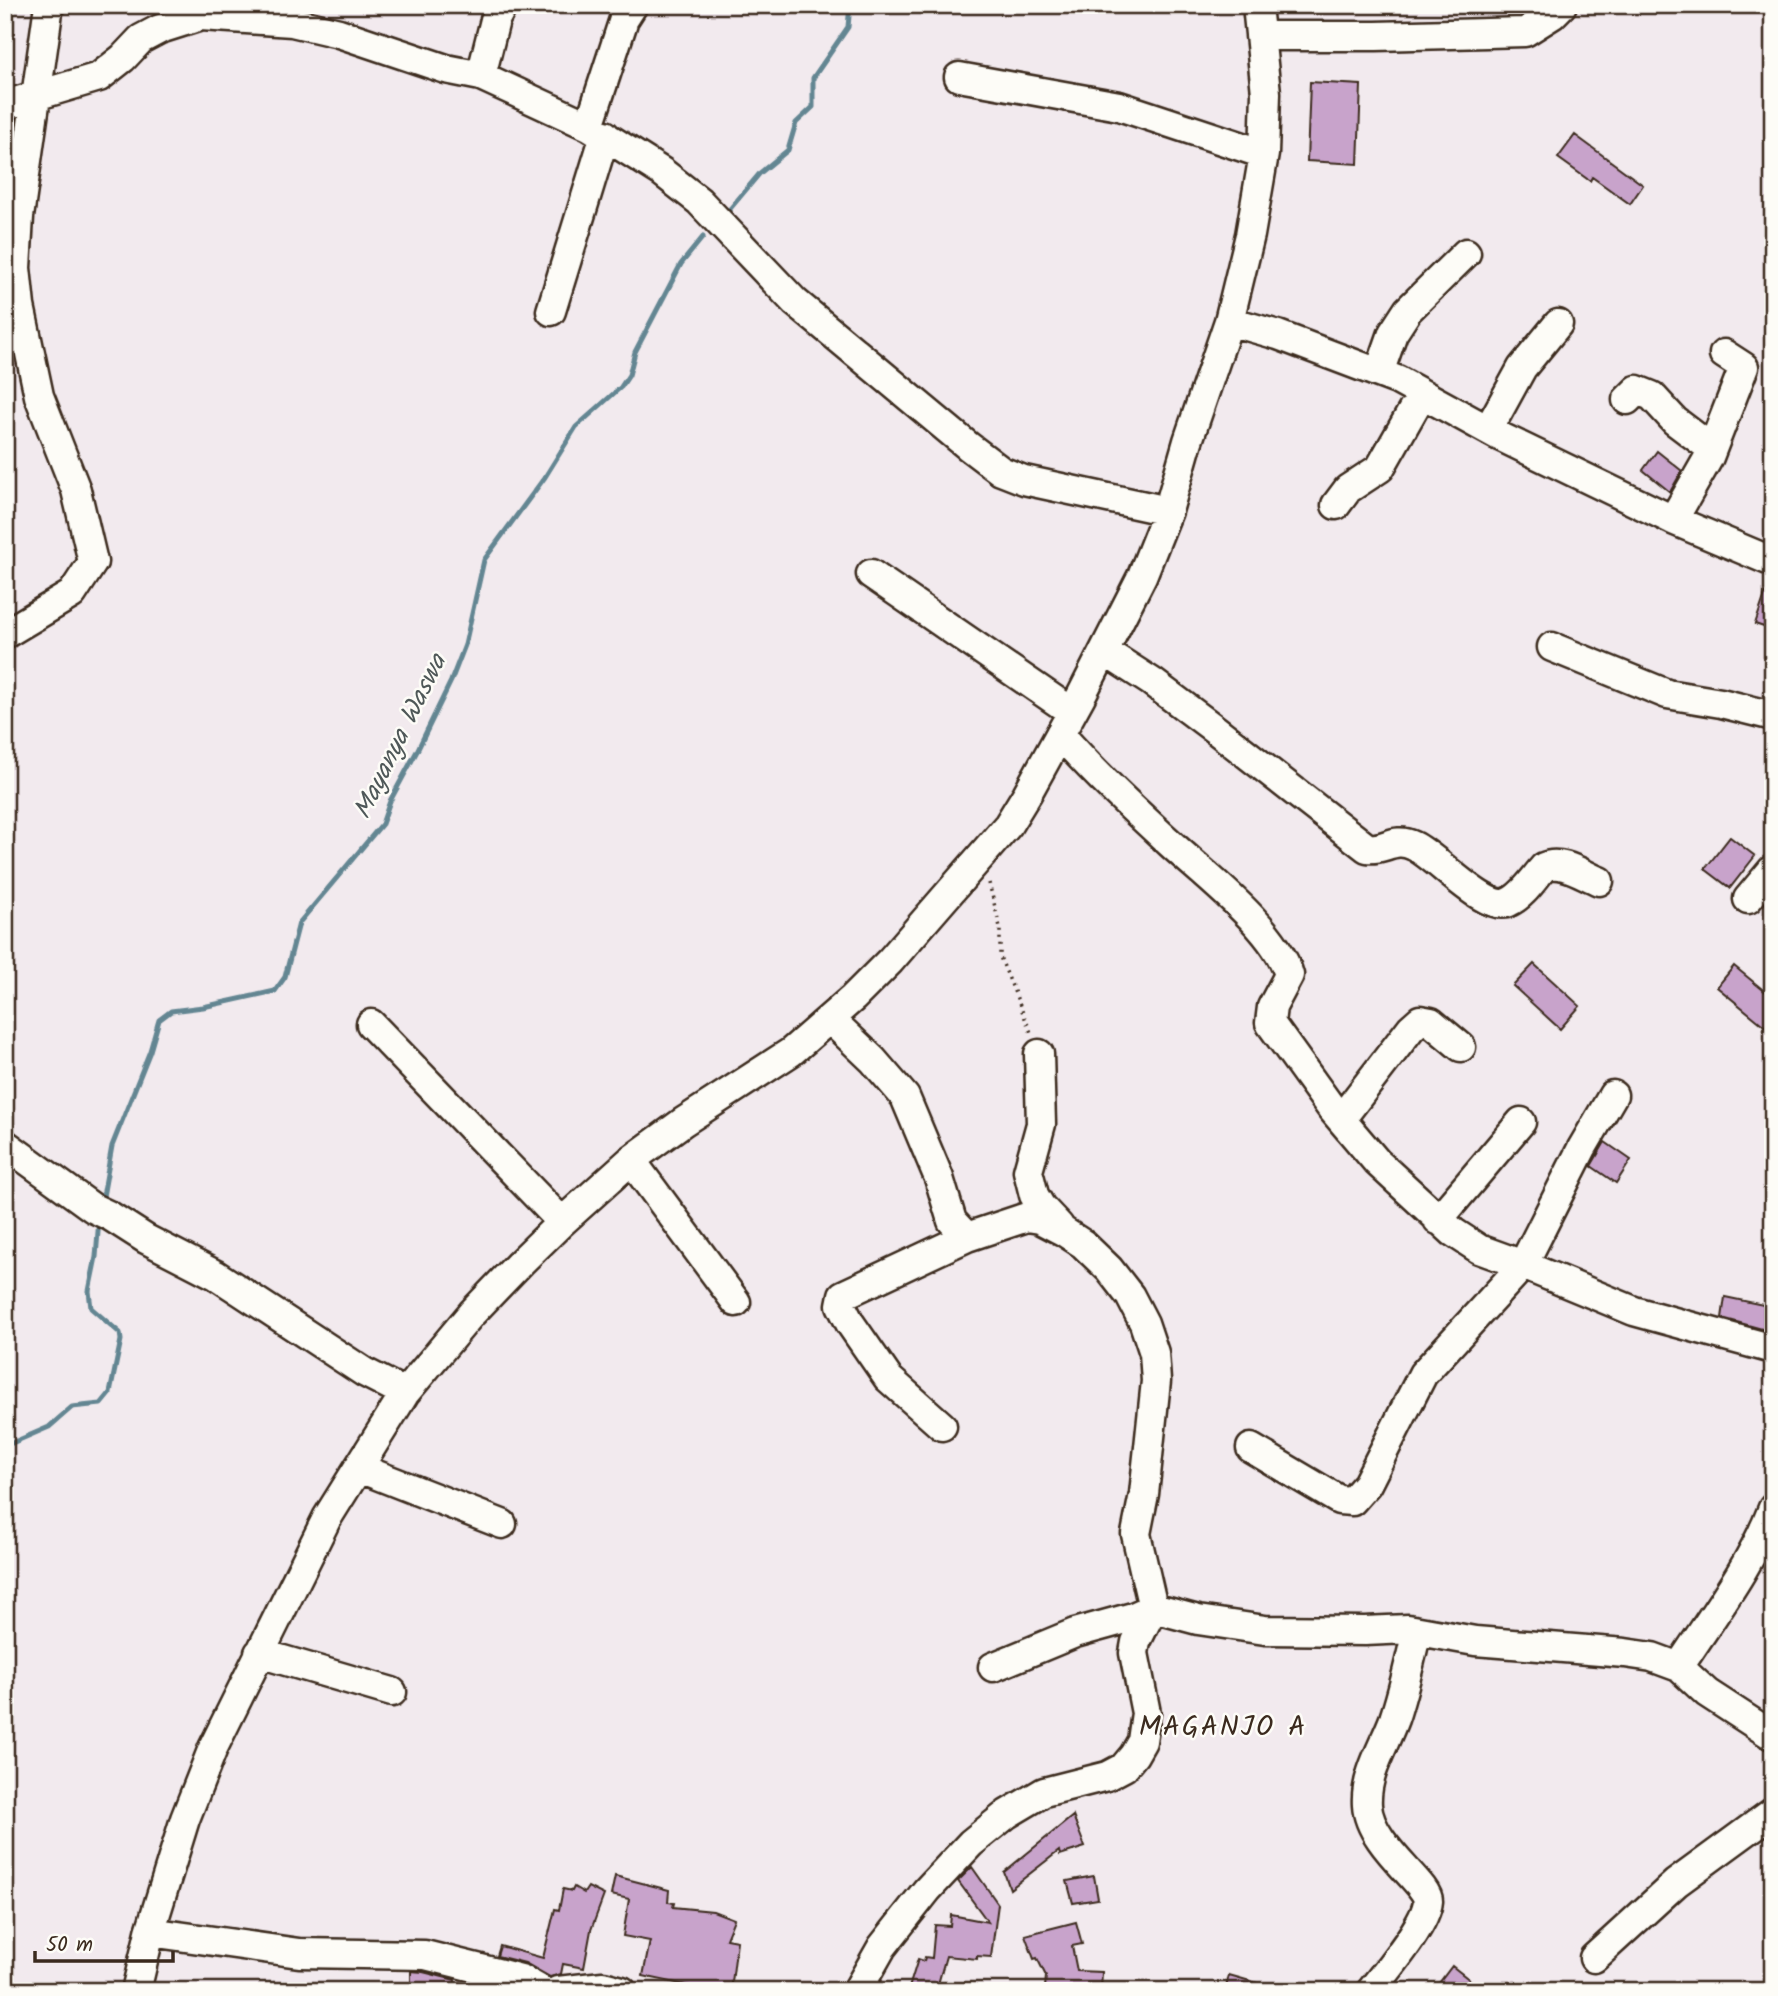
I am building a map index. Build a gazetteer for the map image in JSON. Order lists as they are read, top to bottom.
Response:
{
  "districts": ["MAGANJO A"],
  "water": ["Mayanya Waswa"],
  "scale_bar": "50 m"
}
